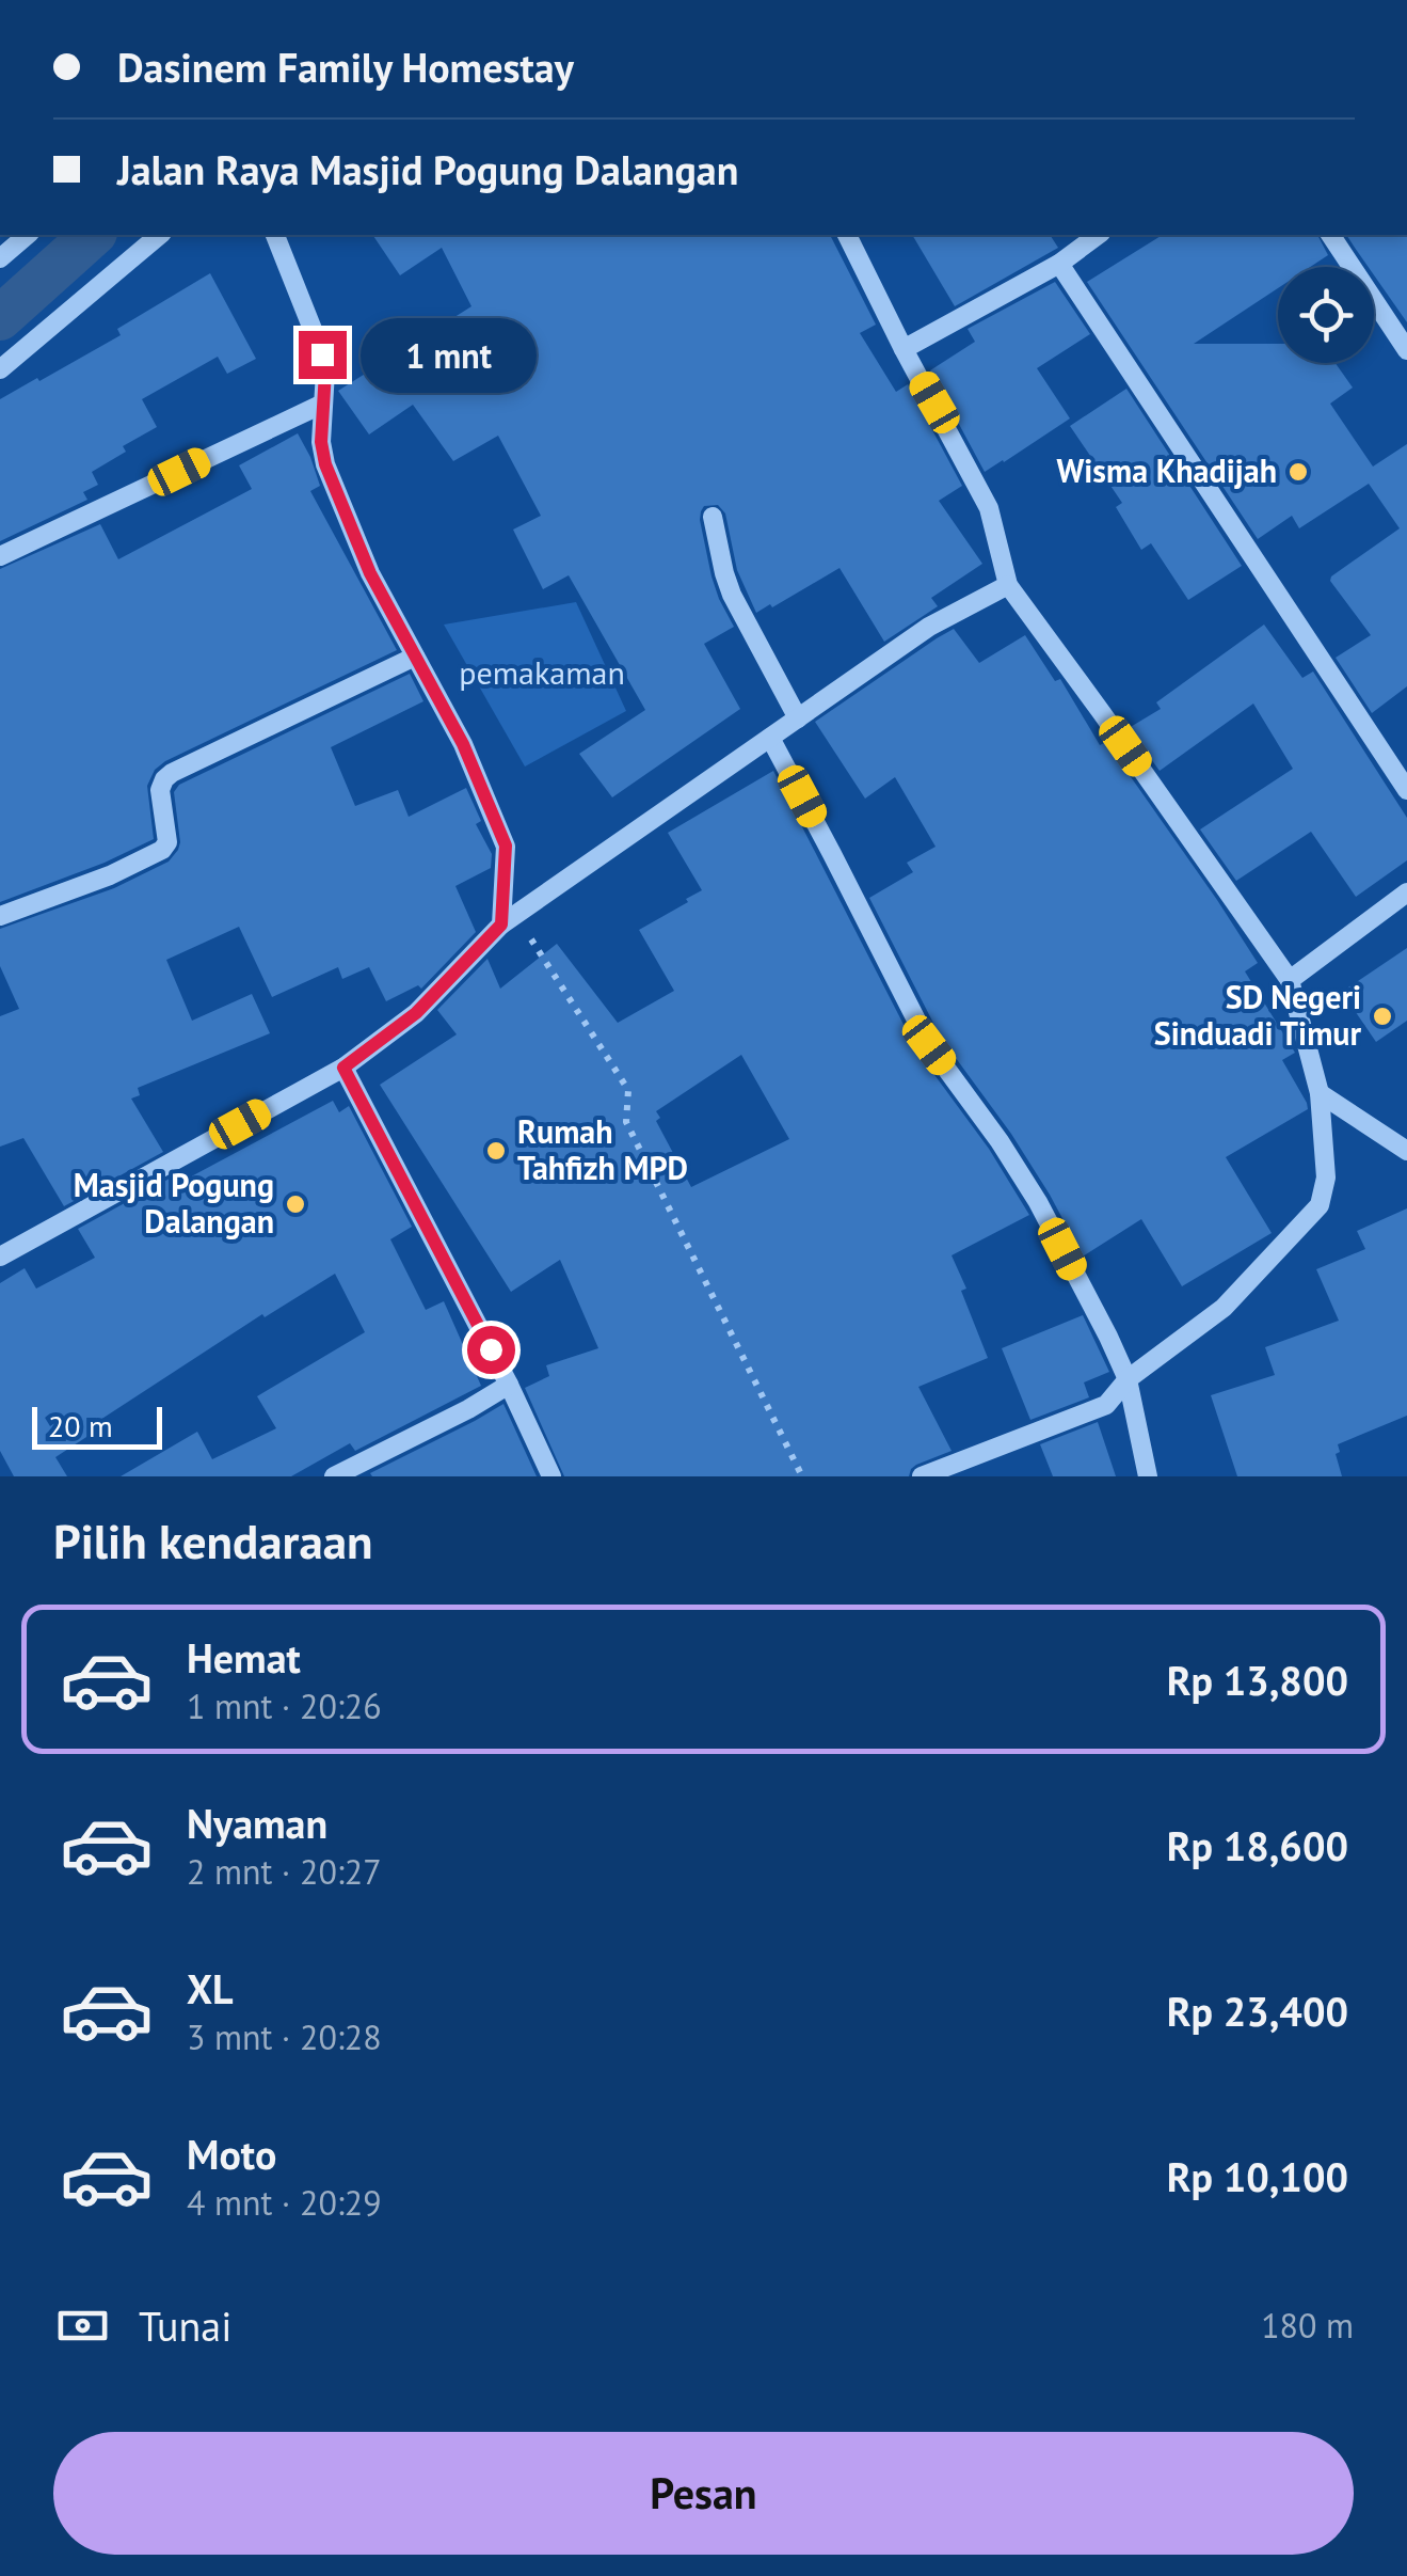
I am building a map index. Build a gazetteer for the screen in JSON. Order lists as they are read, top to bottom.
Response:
{
  "parks": ["pemakaman"],
  "places": [
    "Wisma Khadijah",
    "SD Negeri Sinduadi Timur",
    "Rumah Tahfizh MPD",
    "Masjid Pogung Dalangan"
  ],
  "scale_bar": "20 m",
  "page": {
    "banner": ["Dasinem Family Homestay", "Jalan Raya Masjid Pogung Dalangan"],
    "bubble": "1 mnt",
    "scale": "20 m",
    "heading": "Pilih kendaraan",
    "list": [
      {
        "name": "Hemat",
        "note": "1 mnt · 20:26",
        "value": "Rp 13,800"
      },
      {
        "name": "Nyaman",
        "note": "2 mnt · 20:27",
        "value": "Rp 18,600"
      },
      {
        "name": "XL",
        "note": "3 mnt · 20:28",
        "value": "Rp 23,400"
      },
      {
        "name": "Moto",
        "note": "4 mnt · 20:29",
        "value": "Rp 10,100"
      }
    ],
    "pay": ["Tunai", "180 m"],
    "buttons": "Pesan"
  }
}
